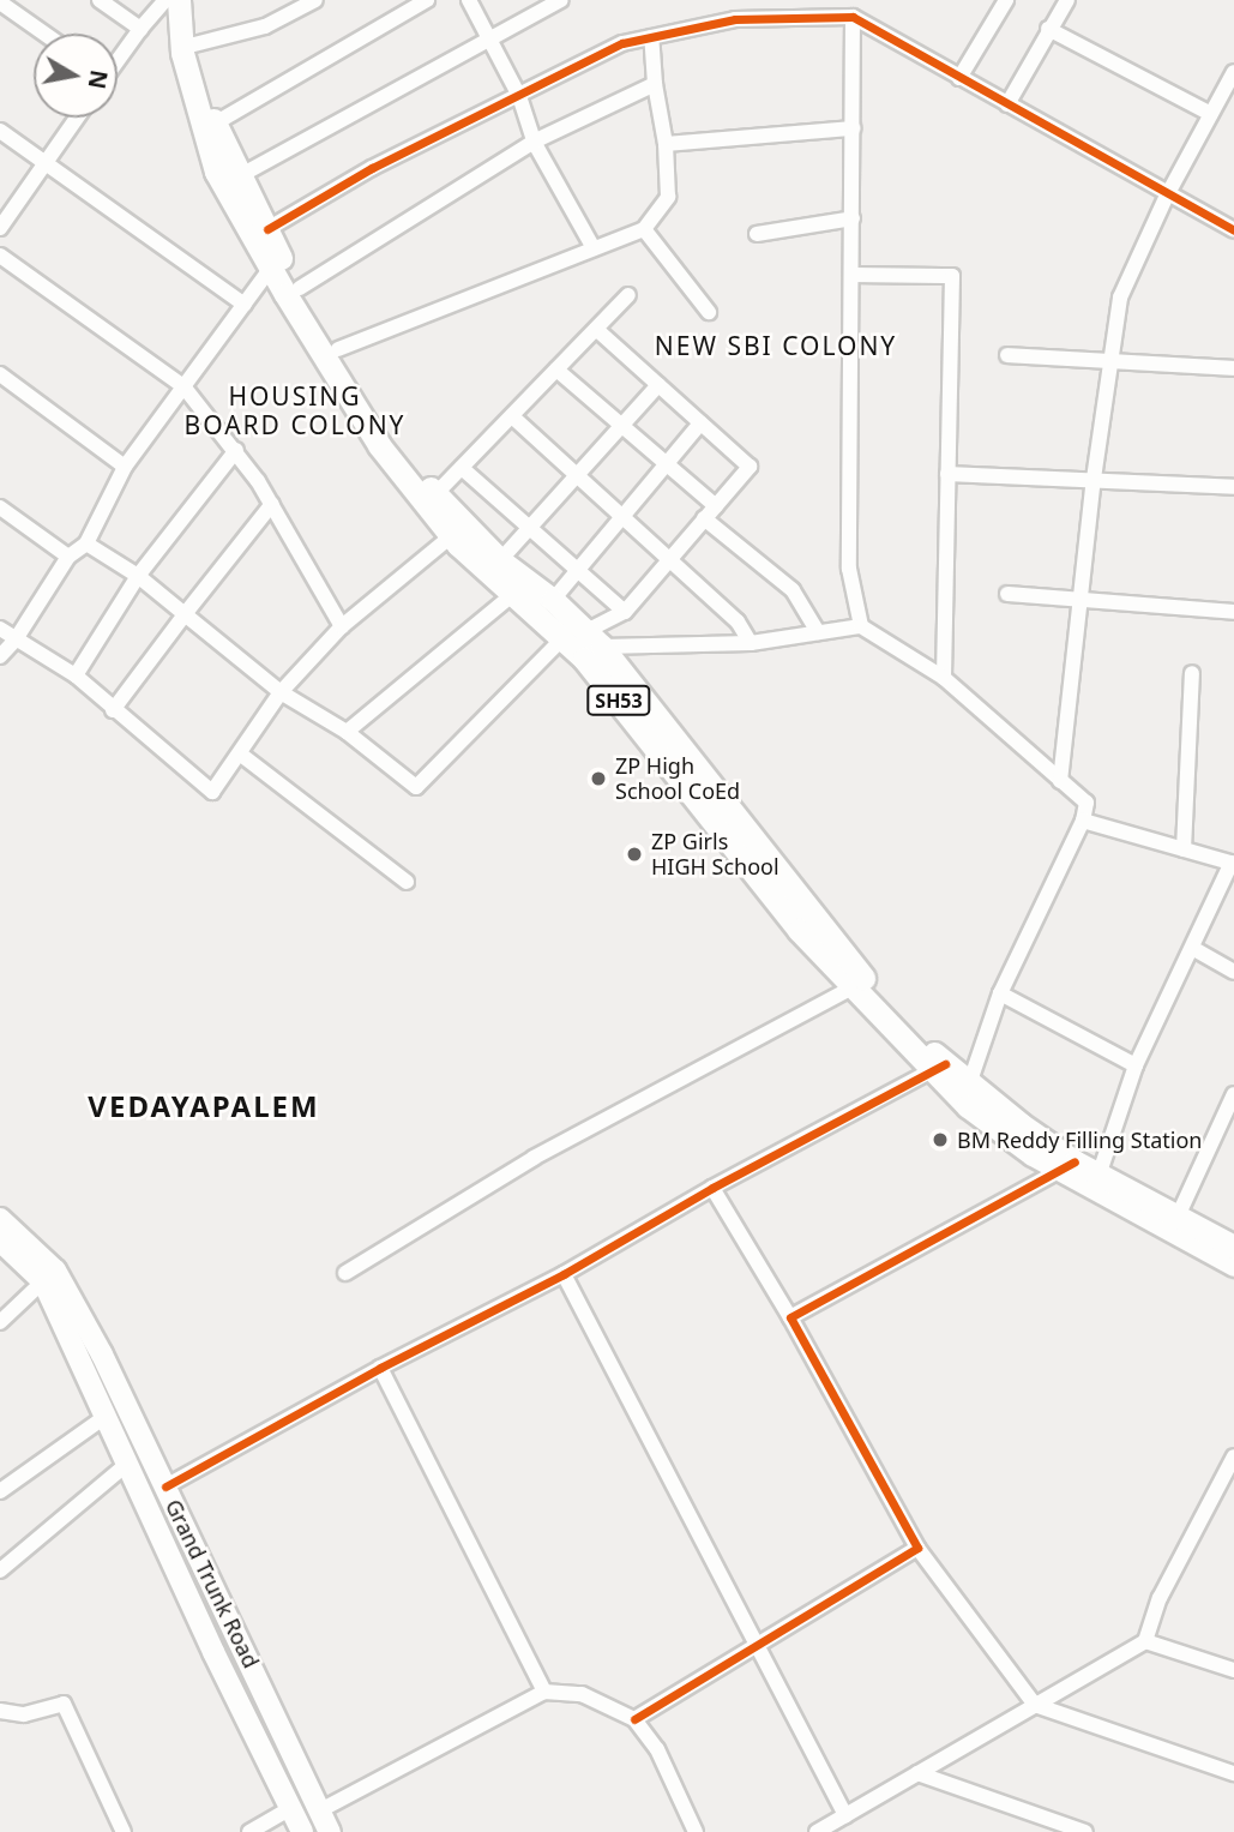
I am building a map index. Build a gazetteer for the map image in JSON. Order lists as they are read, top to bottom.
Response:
{
  "streets": {
    "main road": ["SH53", "Grand Trunk Road"]
  },
  "districts": ["NEW SBI COLONY", "HOUSING BOARD COLONY", "VEDAYAPALEM"],
  "places": ["ZP High School CoEd", "ZP Girls HIGH School", "BM Reddy Filling Station"],
  "north": "right"
}
